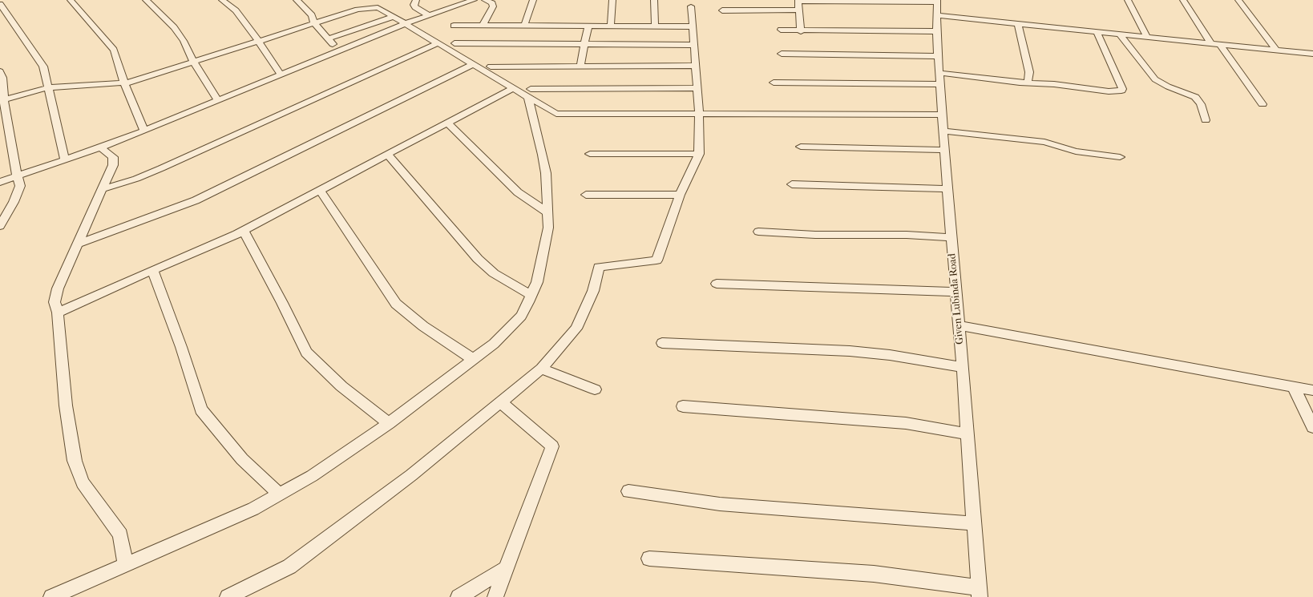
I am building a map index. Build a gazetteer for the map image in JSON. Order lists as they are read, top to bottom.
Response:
{
  "streets": {
    "street": ["Given Lubinda Road"]
  }
}
